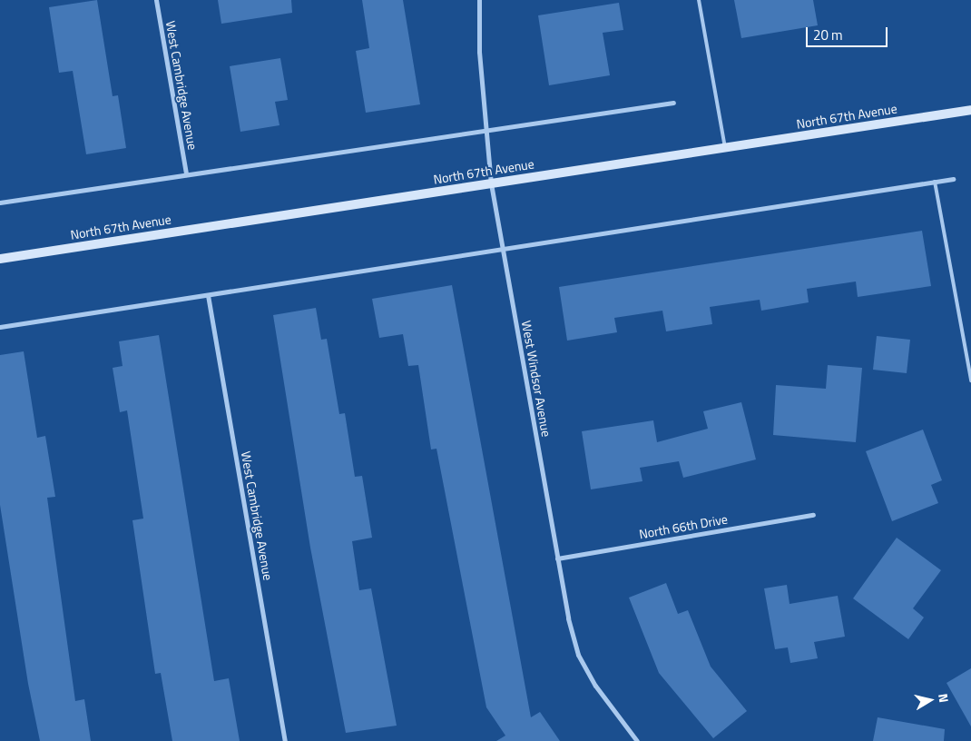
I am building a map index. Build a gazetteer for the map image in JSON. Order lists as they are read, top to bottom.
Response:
{
  "streets": {
    "main road": ["North 67th Avenue"],
    "street": ["West Cambridge Avenue", "West Windsor Avenue", "North 66th Drive"]
  },
  "crossings": [
    ["North 67th Avenue", "West Windsor Avenue"],
    ["West Windsor Avenue", "North 66th Drive"]
  ],
  "scale_bar": "20 m",
  "north": "right"
}
